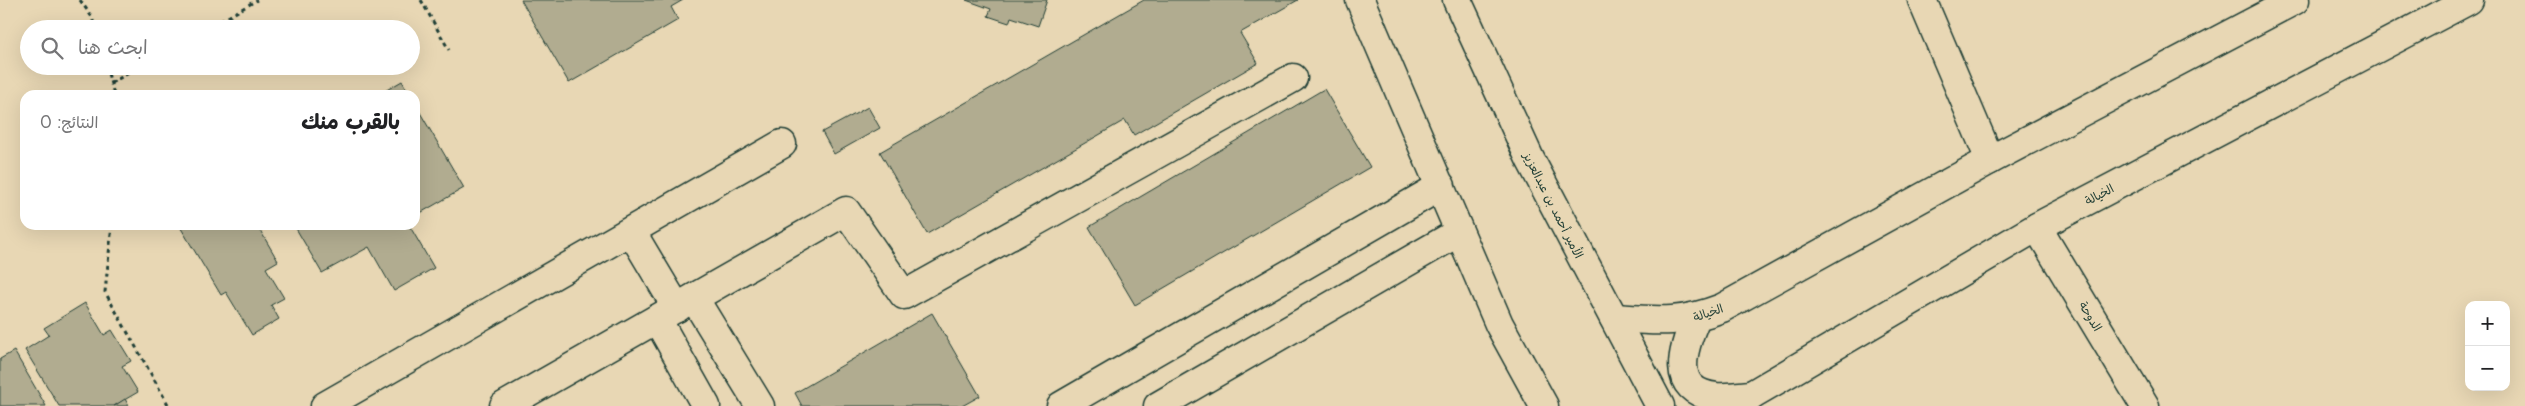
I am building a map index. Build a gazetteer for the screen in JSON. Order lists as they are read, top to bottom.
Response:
{
  "streets": {
    "street": ["الخيالة", "الأمير أحمد بن عبدالعزيز", "الدوحة"]
  },
  "crossings": [
    ["الخيالة", "الأمير أحمد بن عبدالعزيز"],
    ["الخيالة", "الدوحة"]
  ],
  "page": {
    "search": "ابحث هنا",
    "heading": ["بالقرب منك", "النتائج: 0"],
    "map_buttons": ["+", "−"]
  }
}
